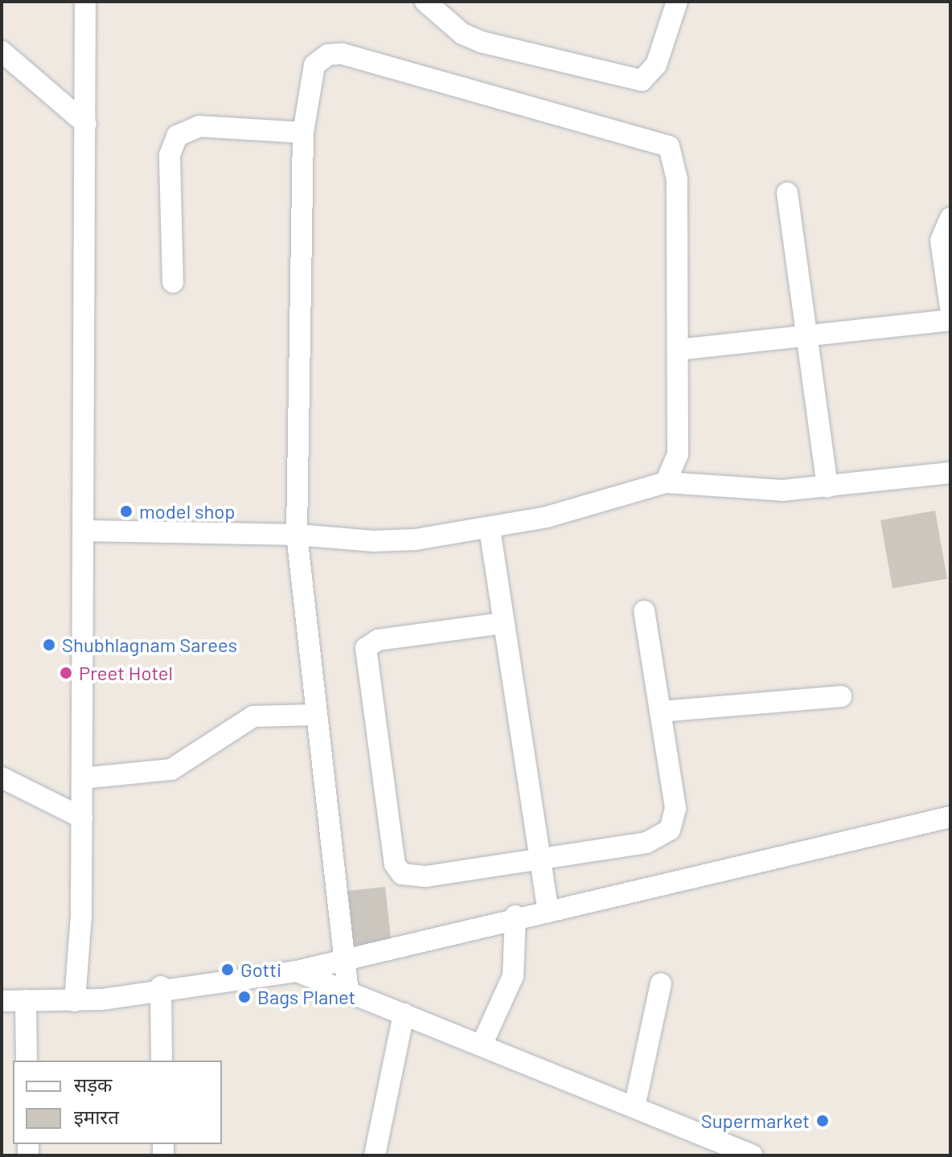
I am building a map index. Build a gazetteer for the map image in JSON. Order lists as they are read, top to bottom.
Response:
{
  "places": [
    "model shop",
    "Shubhlagnam Sarees",
    "Preet Hotel",
    "Gotti",
    "Bags Planet",
    "Supermarket"
  ],
  "legend": ["सड़क", "इमारत"]
}
